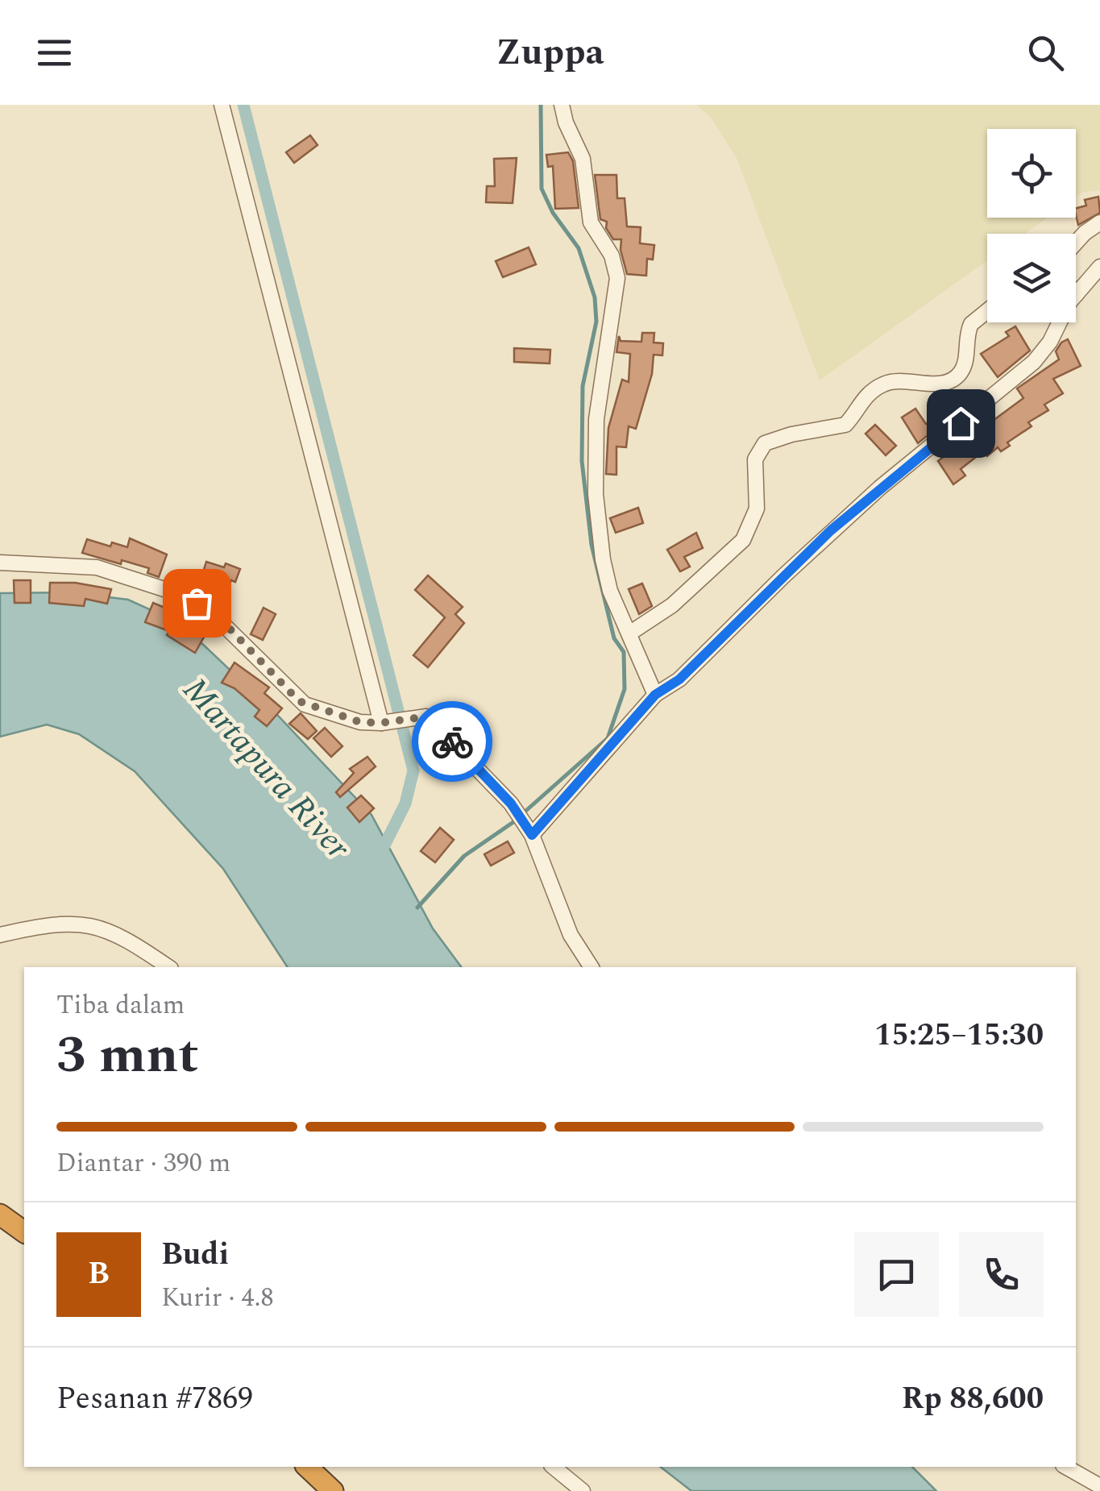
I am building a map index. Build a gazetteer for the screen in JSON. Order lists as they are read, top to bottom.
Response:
{
  "water": ["Martapura River"],
  "page": {
    "header": "Zuppa",
    "heading": ["3 mnt", "Tiba dalam", "15:25–15:30"],
    "panel": [
      "Budi",
      "Kurir · 4.8",
      "Pesanan #7869",
      "Rp 88,600"
    ],
    "bar": "Diantar · 390 m",
    "round": "B"
  }
}
